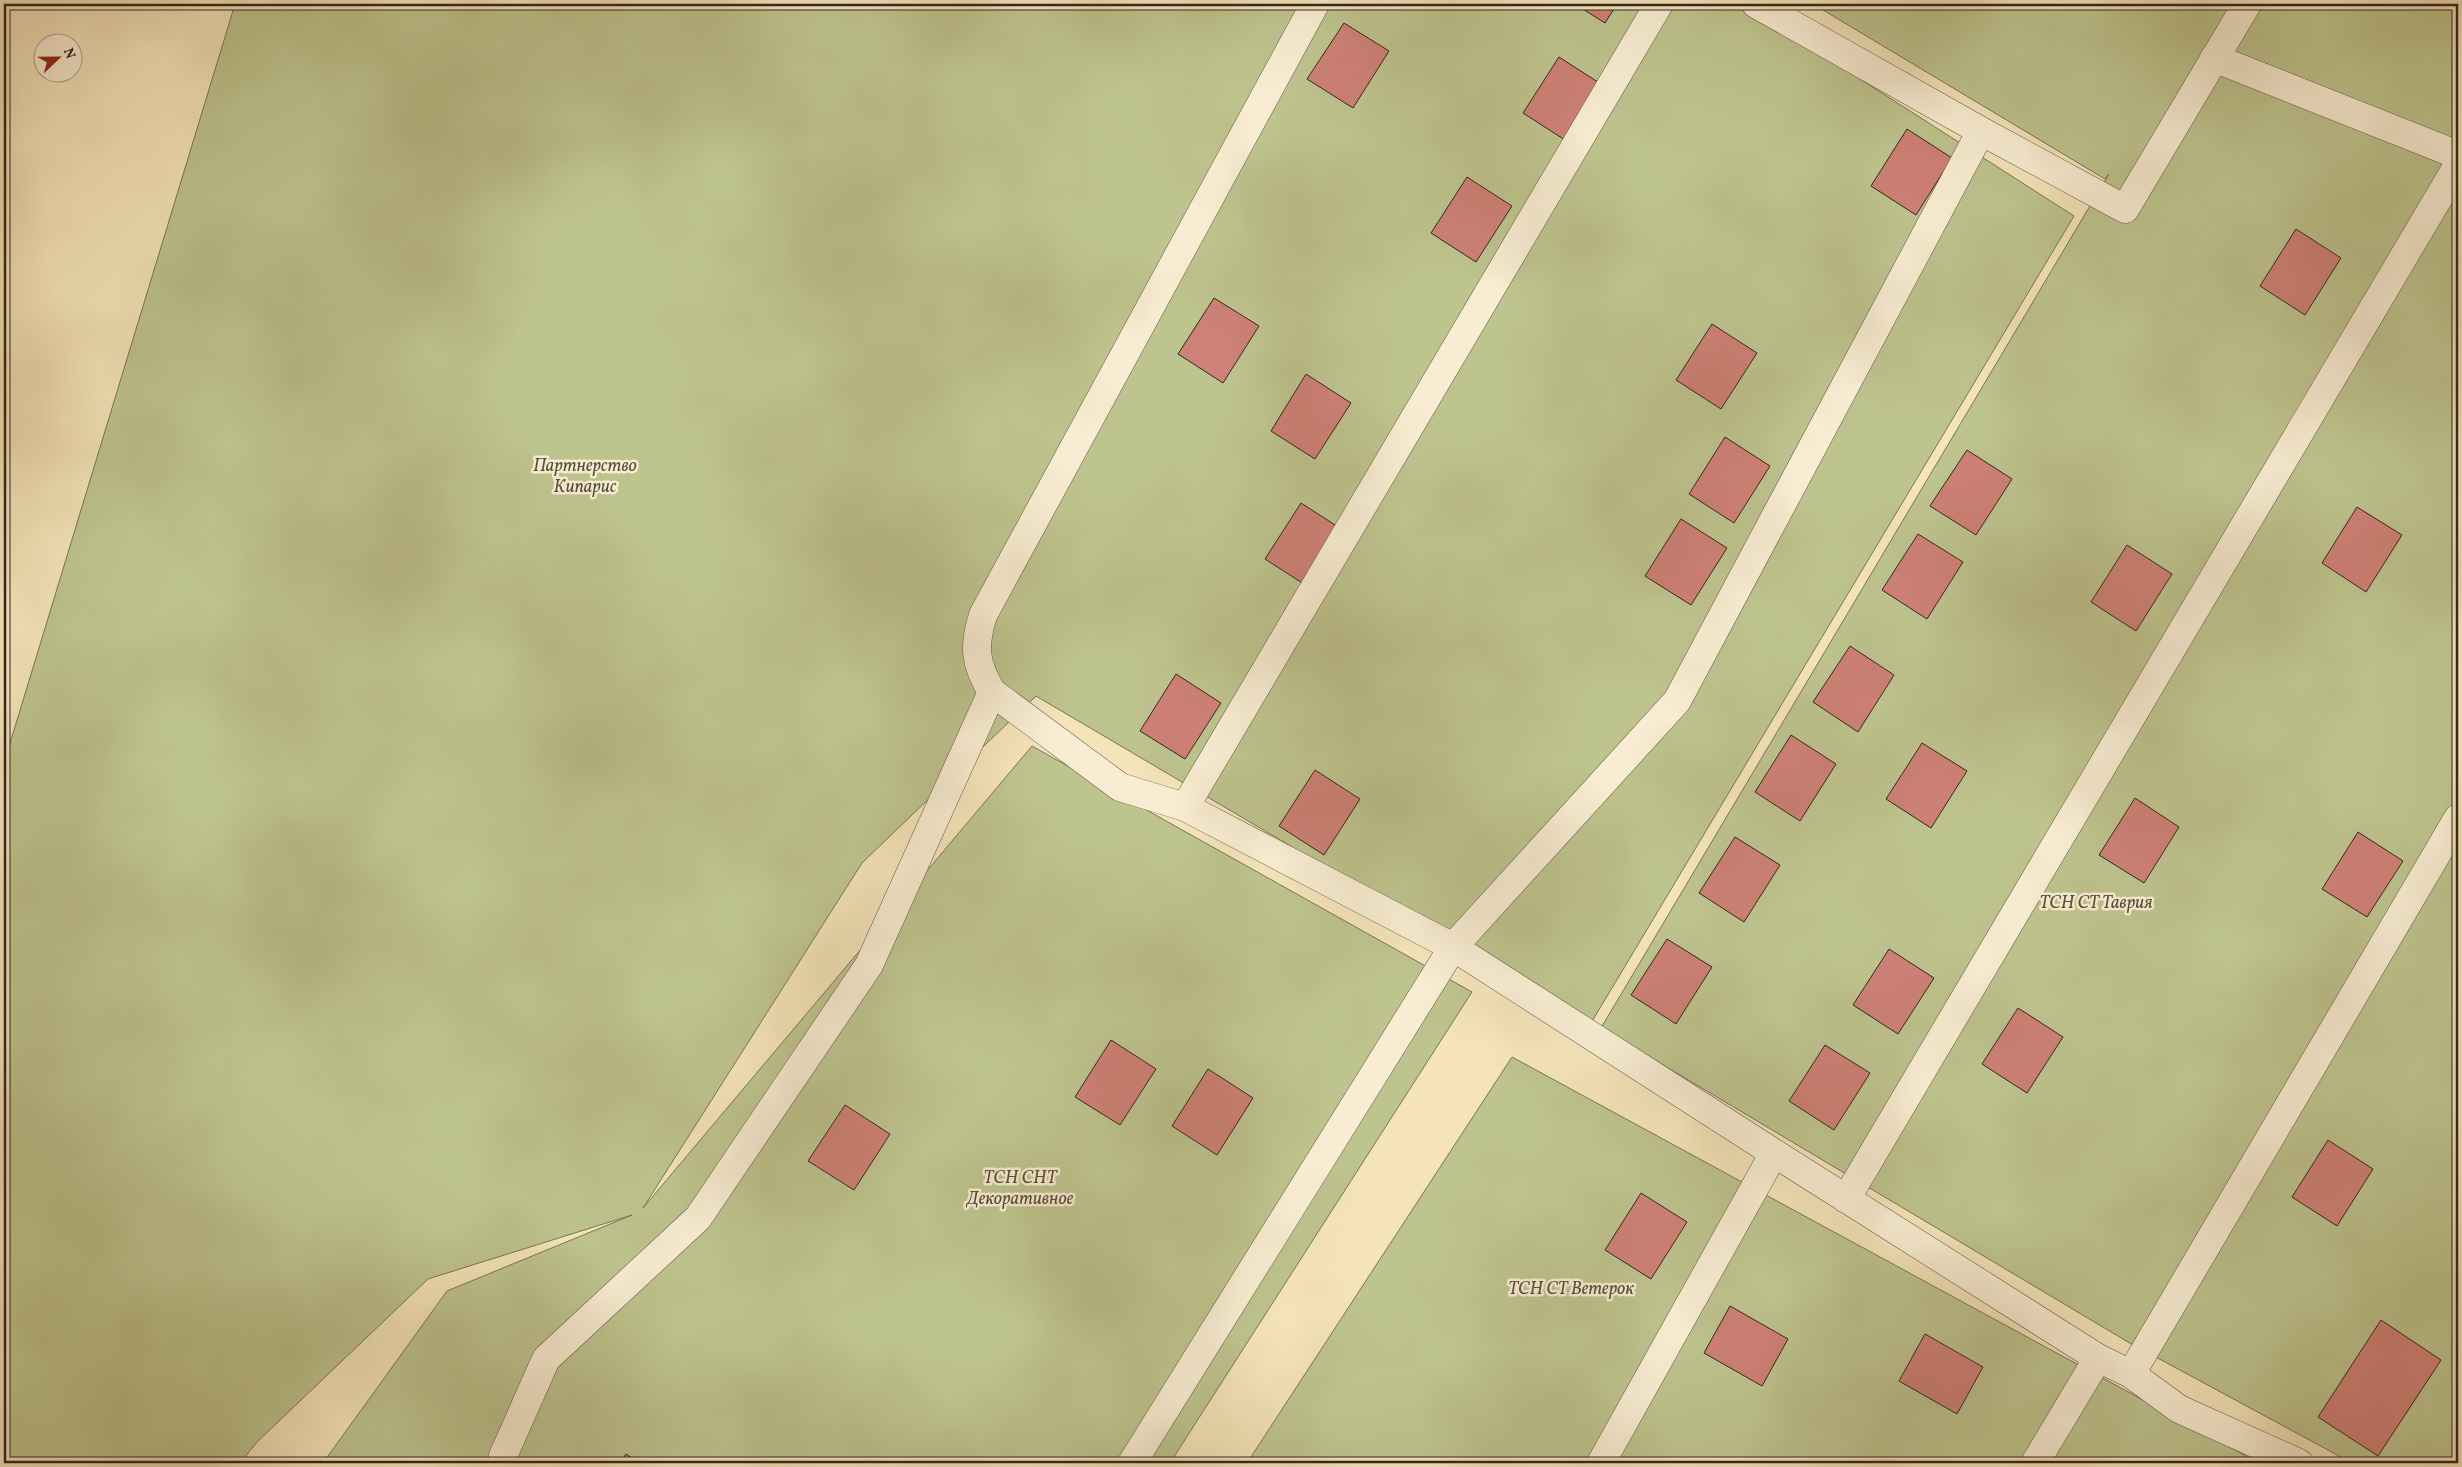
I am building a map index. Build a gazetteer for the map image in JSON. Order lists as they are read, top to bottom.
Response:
{
  "parks": [
    "Партнерство Кипарис",
    "ТСН СТ Таврия",
    "ТСН СНТ Декоративное",
    "ТСН СТ Ветерок"
  ],
  "north": "right"
}
